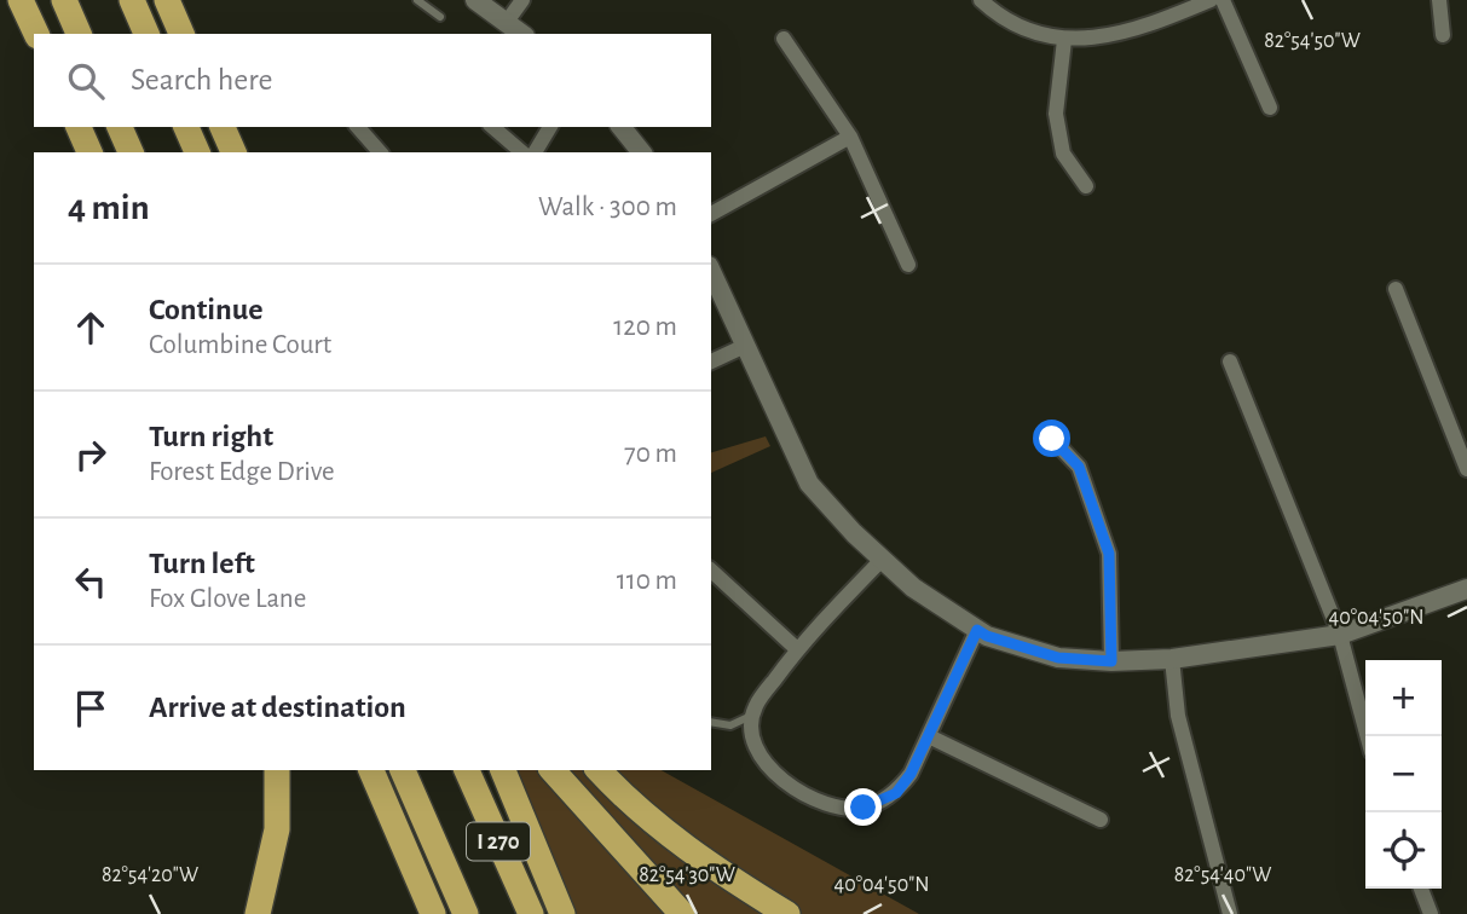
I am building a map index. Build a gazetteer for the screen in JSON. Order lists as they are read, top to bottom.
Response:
{
  "streets": {
    "highway": ["I 270"]
  },
  "page": {
    "search": "Search here",
    "heading": ["4 min", "Walk · 300 m"],
    "list": [
      ["Continue", "Columbine Court", "120 m"],
      ["Turn right", "Forest Edge Drive", "70 m"],
      ["Turn left", "Fox Glove Lane", "110 m"],
      "Arrive at destination"
    ],
    "map_buttons": ["+", "−"]
  },
  "coordinates": [
    "82°54'50\"W",
    "40°04'50\"N",
    "82°54'20\"W",
    "82°54'30\"W",
    "82°54'40\"W"
  ]
}
